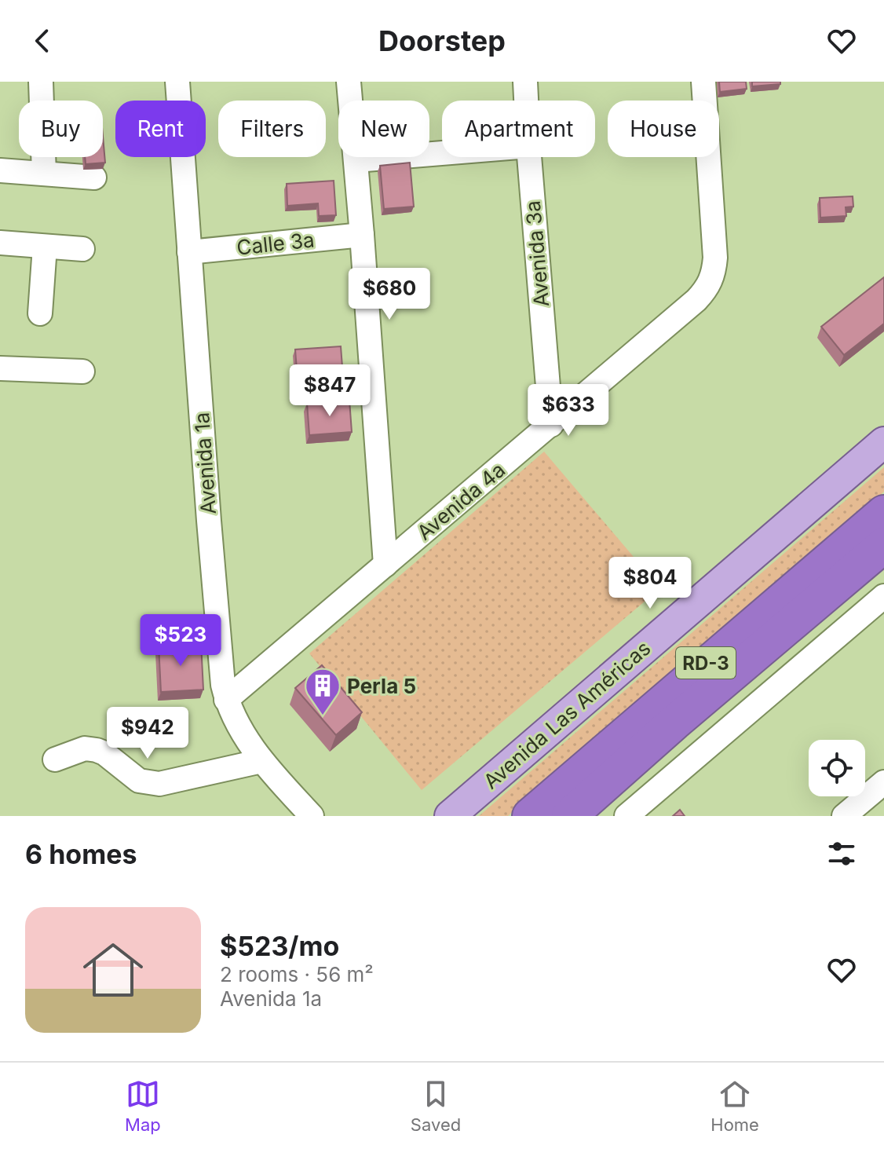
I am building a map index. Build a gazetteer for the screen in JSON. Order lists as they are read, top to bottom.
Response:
{
  "streets": {
    "highway": ["RD-3"],
    "main road": ["Avenida Las Américas"],
    "street": [
      "Calle 3a",
      "Avenida 3a",
      "Avenida 1a",
      "Avenida 4a"
    ]
  },
  "crossings": [
    ["Calle 3a", "Avenida 1a"],
    ["Avenida 3a", "Avenida 4a"],
    ["Avenida 1a", "Avenida 4a"]
  ],
  "places": {
    "building": ["Perla 5"]
  },
  "page": {
    "header": "Doorstep",
    "chip": [
      "Buy",
      "Rent",
      "Filters",
      "New",
      "Apartment",
      "House"
    ],
    "price": [
      "$680",
      "$847",
      "$633",
      "$804",
      "$523",
      "$942"
    ],
    "heading": "6 homes",
    "list": [
      {
        "name": "$523/mo",
        "note": "2 rooms · 56 m² · Avenida 1a"
      }
    ],
    "tabs": ["Map", "Saved", "Home"]
  }
}
